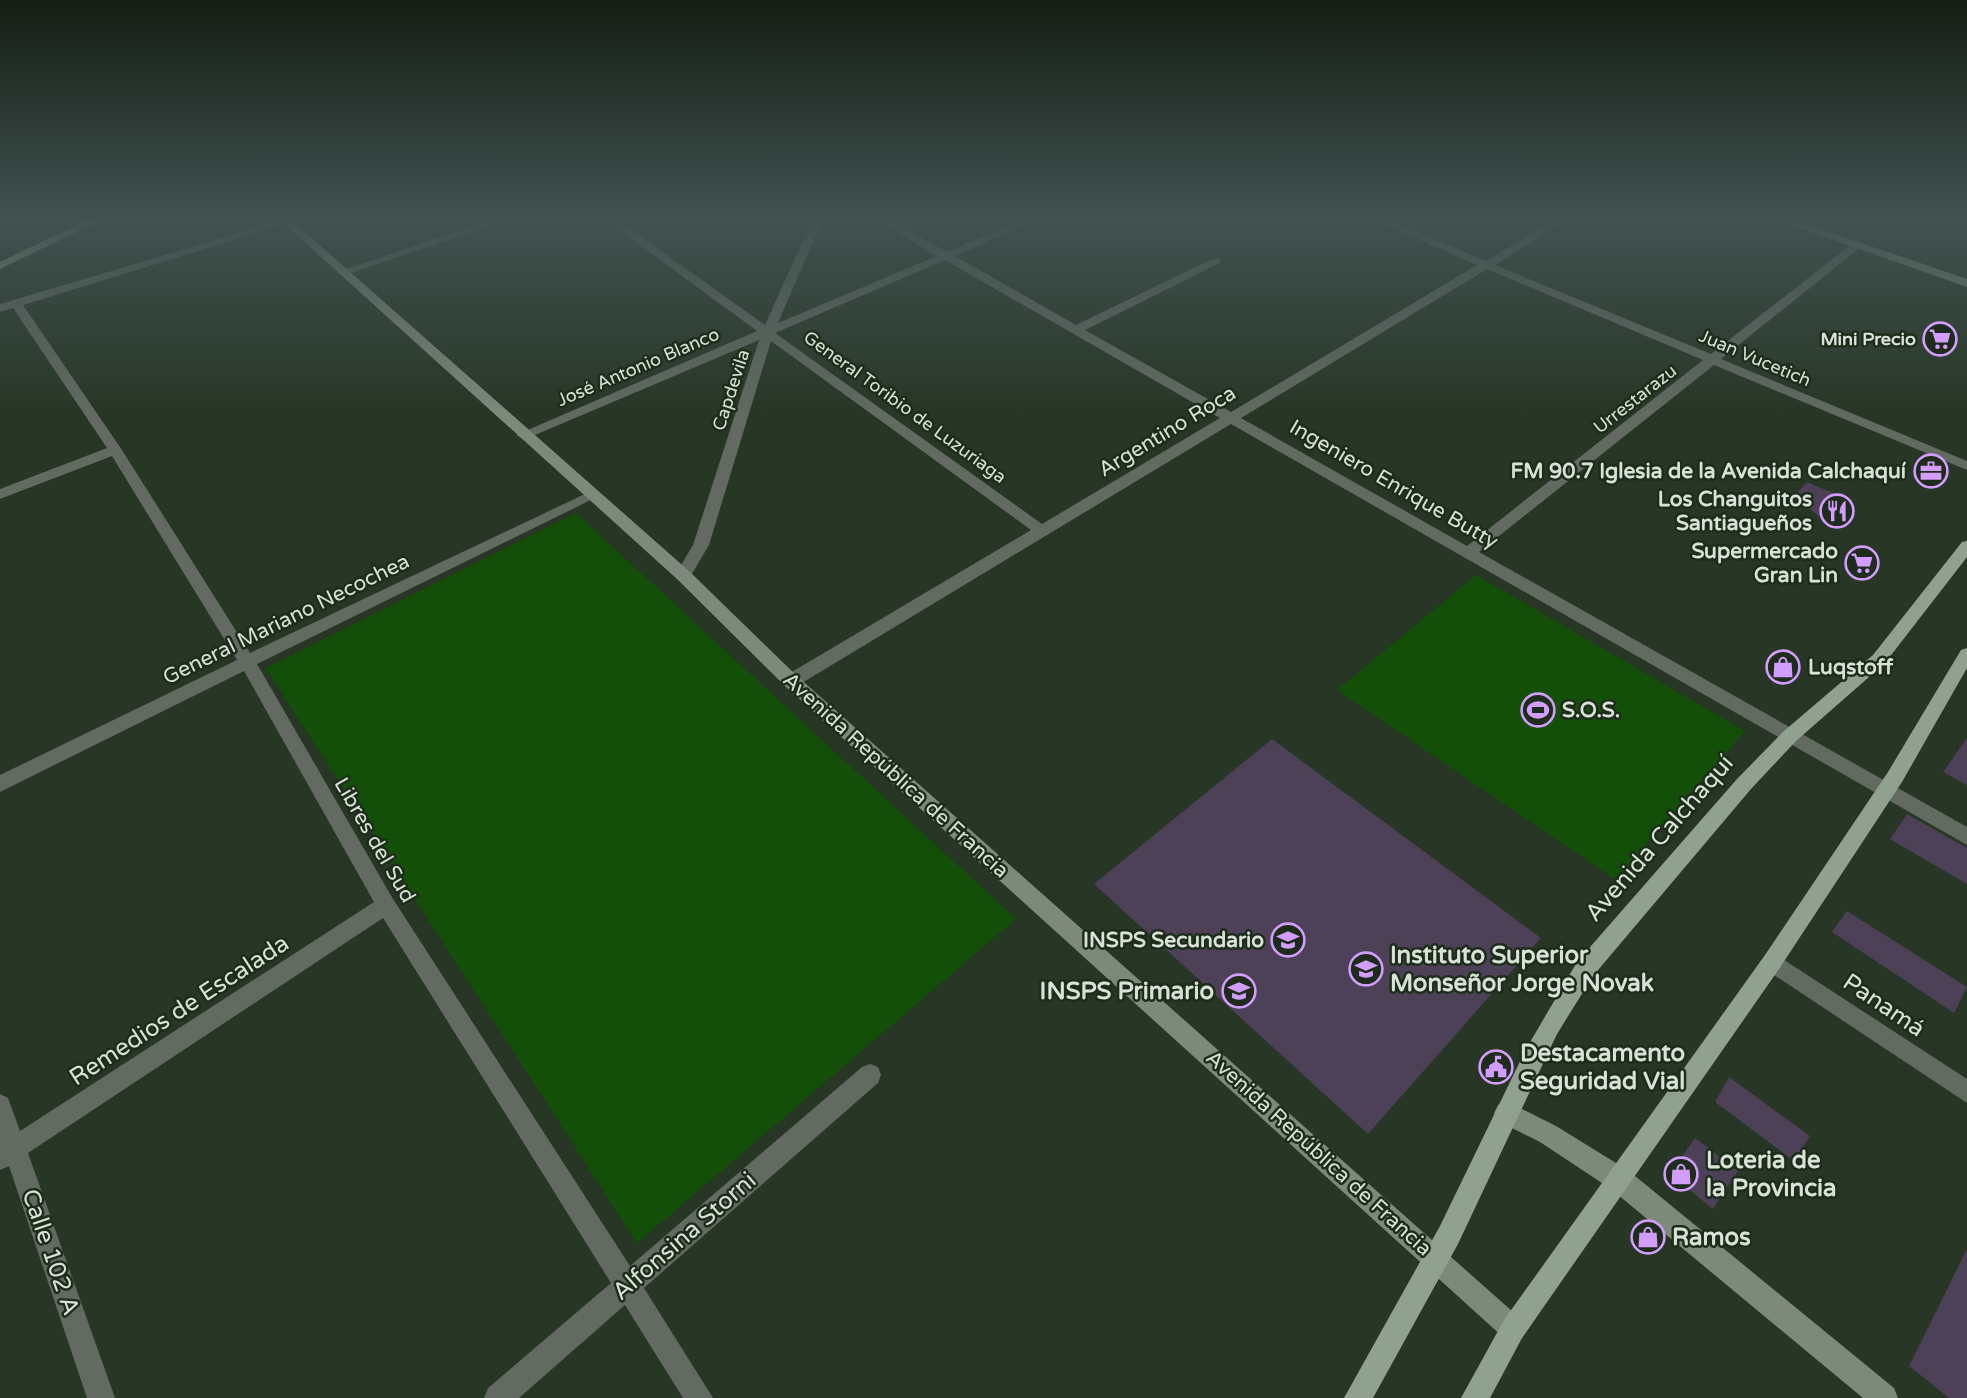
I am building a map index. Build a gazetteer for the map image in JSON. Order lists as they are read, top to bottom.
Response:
{
  "streets": {
    "main road": ["Avenida República de Francia", "Avenida Calchaquí"],
    "street": [
      "Juan Vucetich",
      "José Antonio Blanco",
      "Capdevila",
      "Urrestarazu",
      "General Toribio de Luzuriaga",
      "Argentino Roca",
      "Ingeniero Enrique Butty",
      "General Mariano Necochea",
      "Libres del Sud",
      "Panamá",
      "Remedios de Escalada",
      "Alfonsina Storni",
      "Calle 102 A"
    ]
  },
  "crossings": [
    ["Juan Vucetich", "Urrestarazu"],
    ["José Antonio Blanco", "Capdevila"],
    ["José Antonio Blanco", "General Toribio de Luzuriaga"],
    ["José Antonio Blanco", "Avenida República de Francia"],
    ["Capdevila", "General Toribio de Luzuriaga"],
    ["Capdevila", "Avenida República de Francia"],
    ["Urrestarazu", "Ingeniero Enrique Butty"],
    ["General Toribio de Luzuriaga", "Argentino Roca"],
    ["Argentino Roca", "Ingeniero Enrique Butty"],
    ["Argentino Roca", "Avenida República de Francia"],
    ["Ingeniero Enrique Butty", "Avenida Calchaquí"],
    ["General Mariano Necochea", "Avenida República de Francia"],
    ["General Mariano Necochea", "Libres del Sud"],
    ["Avenida República de Francia", "Avenida Calchaquí"],
    ["Libres del Sud", "Remedios de Escalada"],
    ["Libres del Sud", "Alfonsina Storni"],
    ["Remedios de Escalada", "Calle 102 A"]
  ],
  "places": {
    "supermarket": ["Mini Precio", "Supermercado Gran Lin"],
    "office": ["FM 90.7 Iglesia de la Avenida Calchaquí"],
    "restaurant": ["Los Changuitos Santiagueños"],
    "shop": ["Luqstoff", "Loteria de la Provincia", "Ramos"],
    "sports": ["S.O.S."],
    "school or university": ["INSPS Secundario", "Instituto Superior Monseñor Jorge Novak", "INSPS Primario"],
    "public building": ["Destacamento Seguridad Vial"]
  }
}
